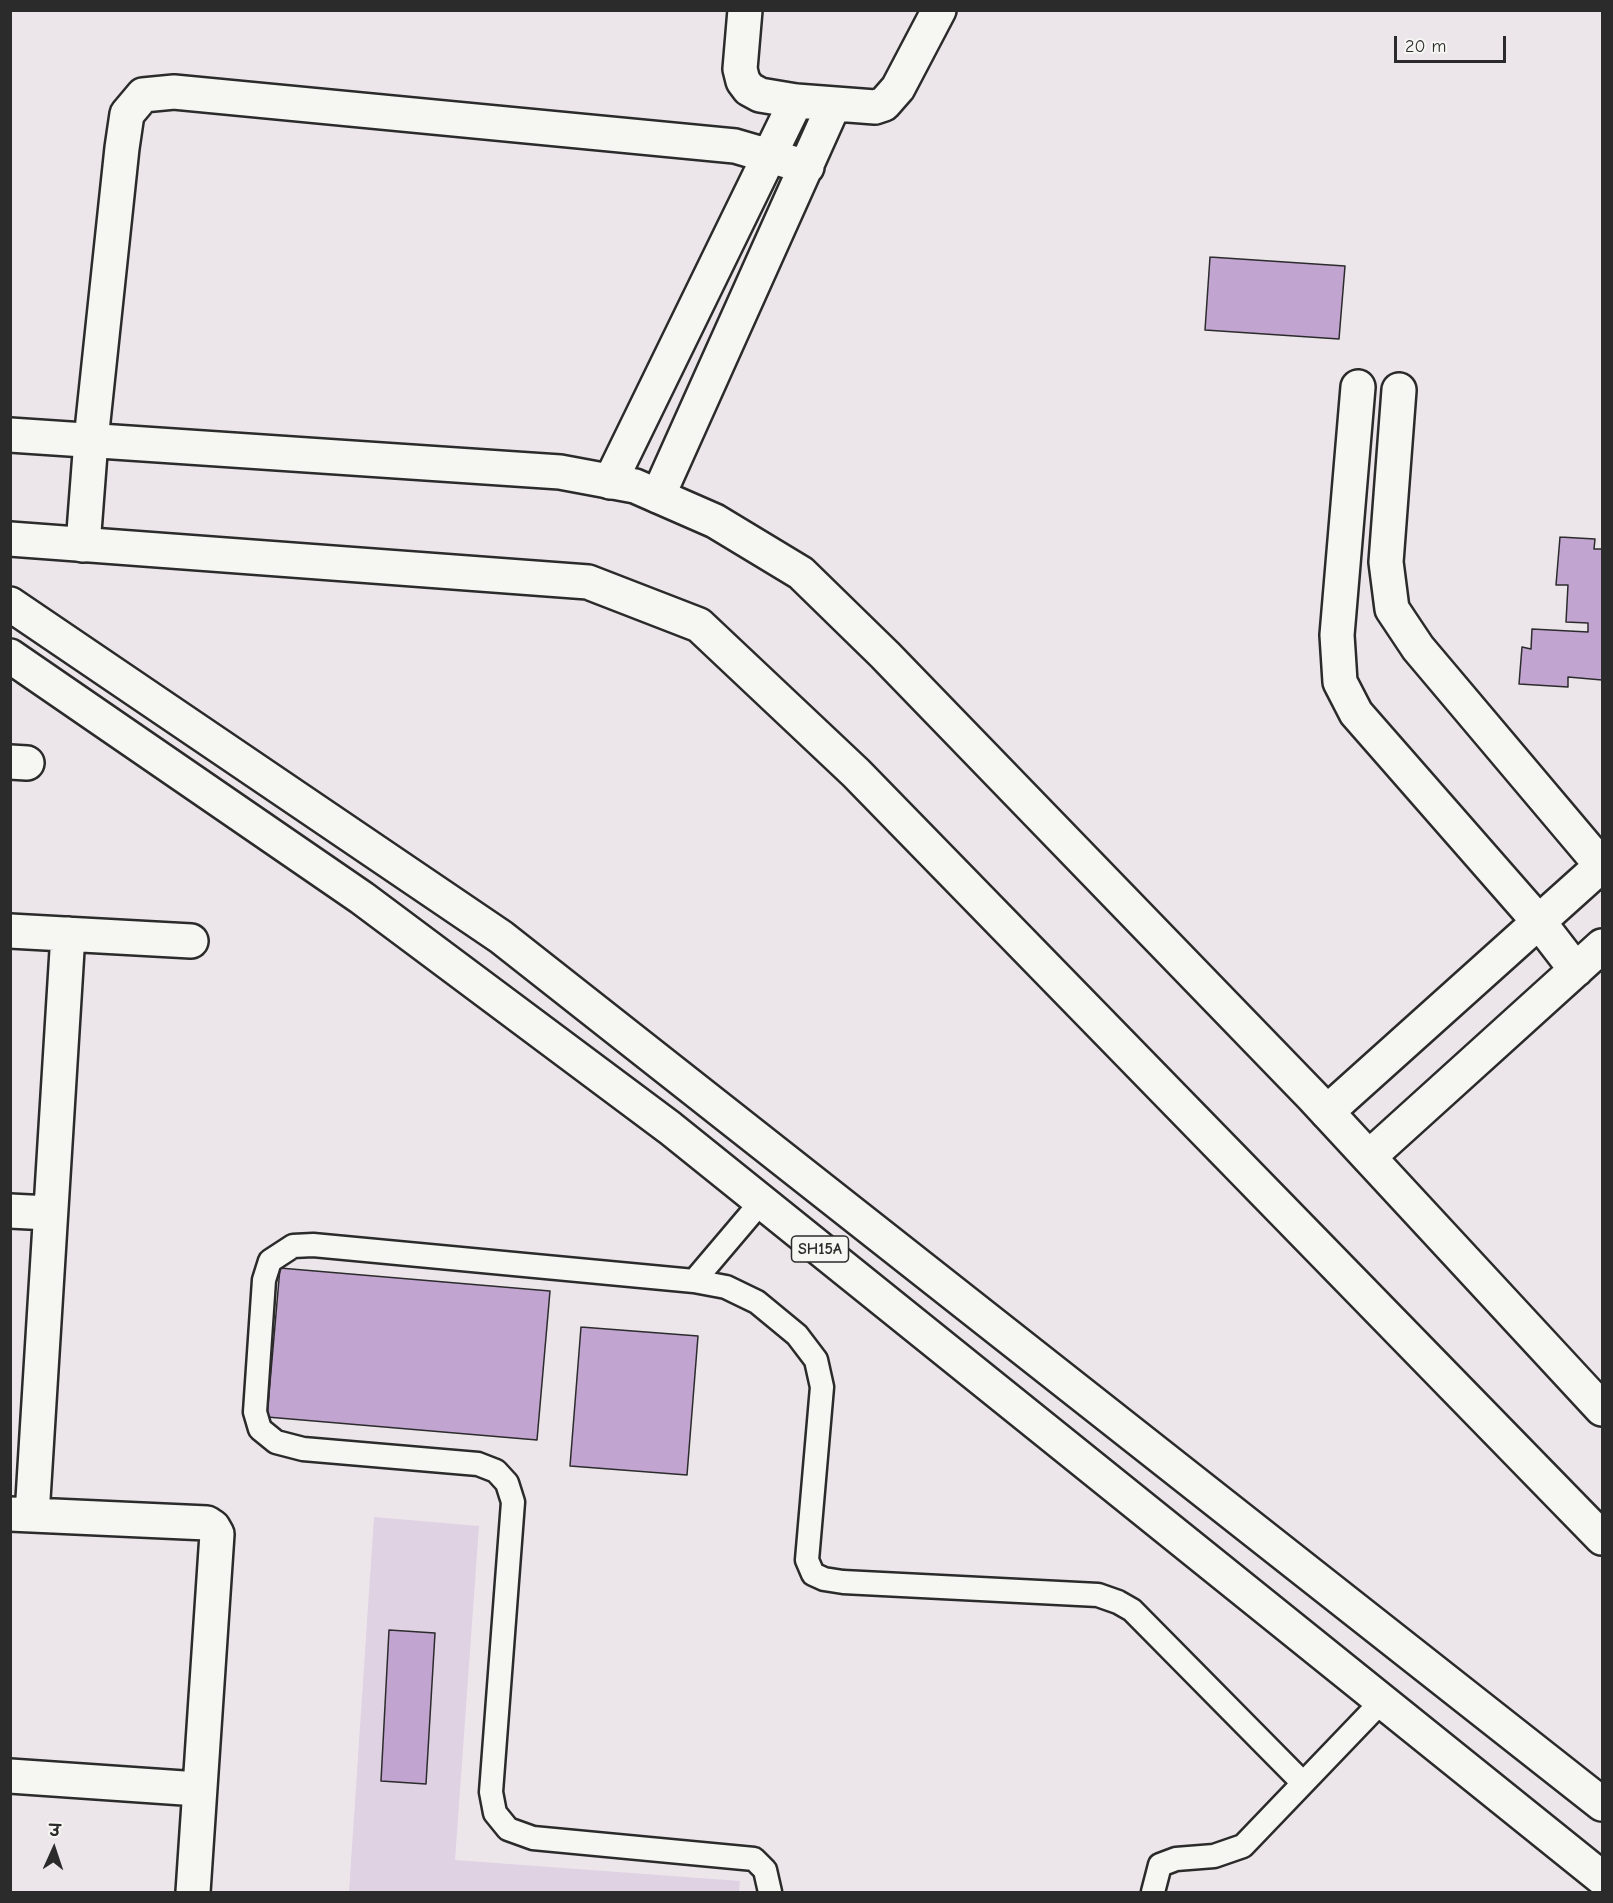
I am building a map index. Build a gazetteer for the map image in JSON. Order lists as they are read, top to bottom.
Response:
{
  "streets": {
    "street": ["SH15A"]
  },
  "scale_bar": "20 m",
  "north": "top"
}
